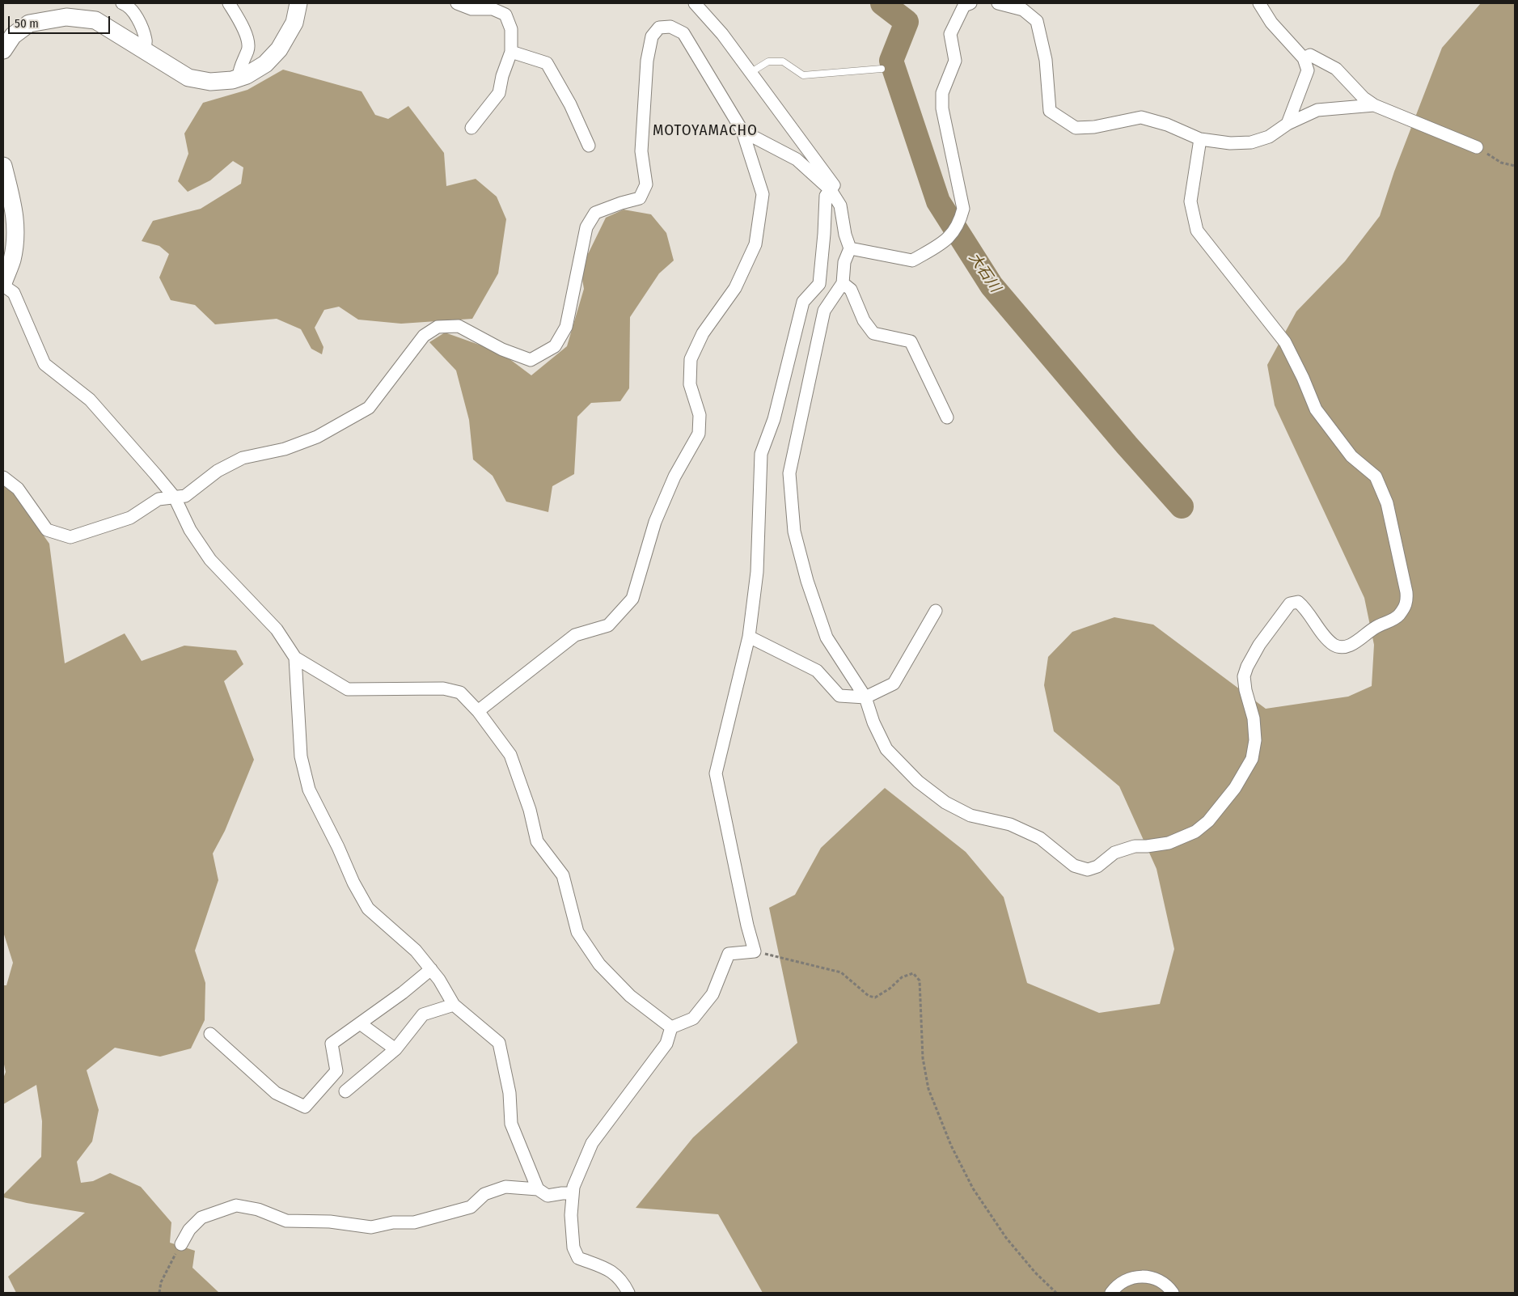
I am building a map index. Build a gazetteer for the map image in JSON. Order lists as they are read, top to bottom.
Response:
{
  "districts": ["MOTOYAMACHO"],
  "water": ["大石川"],
  "scale_bar": "50 m"
}
